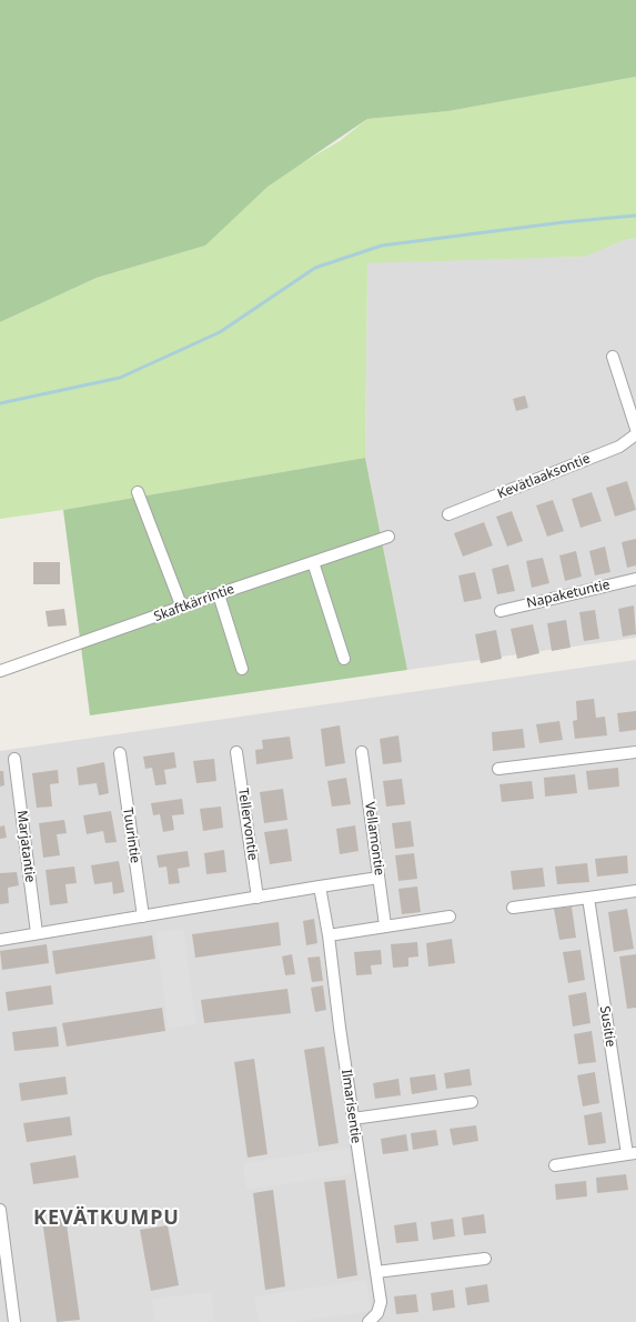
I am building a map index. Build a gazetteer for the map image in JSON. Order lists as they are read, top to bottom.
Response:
{
  "streets": {
    "street": [
      "Kevätlaaksontie",
      "Napaketuntie",
      "Skaftkärrintie",
      "Tellervontie",
      "Tuurintie",
      "Vellamontie",
      "Marjatantie",
      "Susitie",
      "Ilmarisentie"
    ]
  },
  "districts": ["KEVÄTKUMPU"]
}
